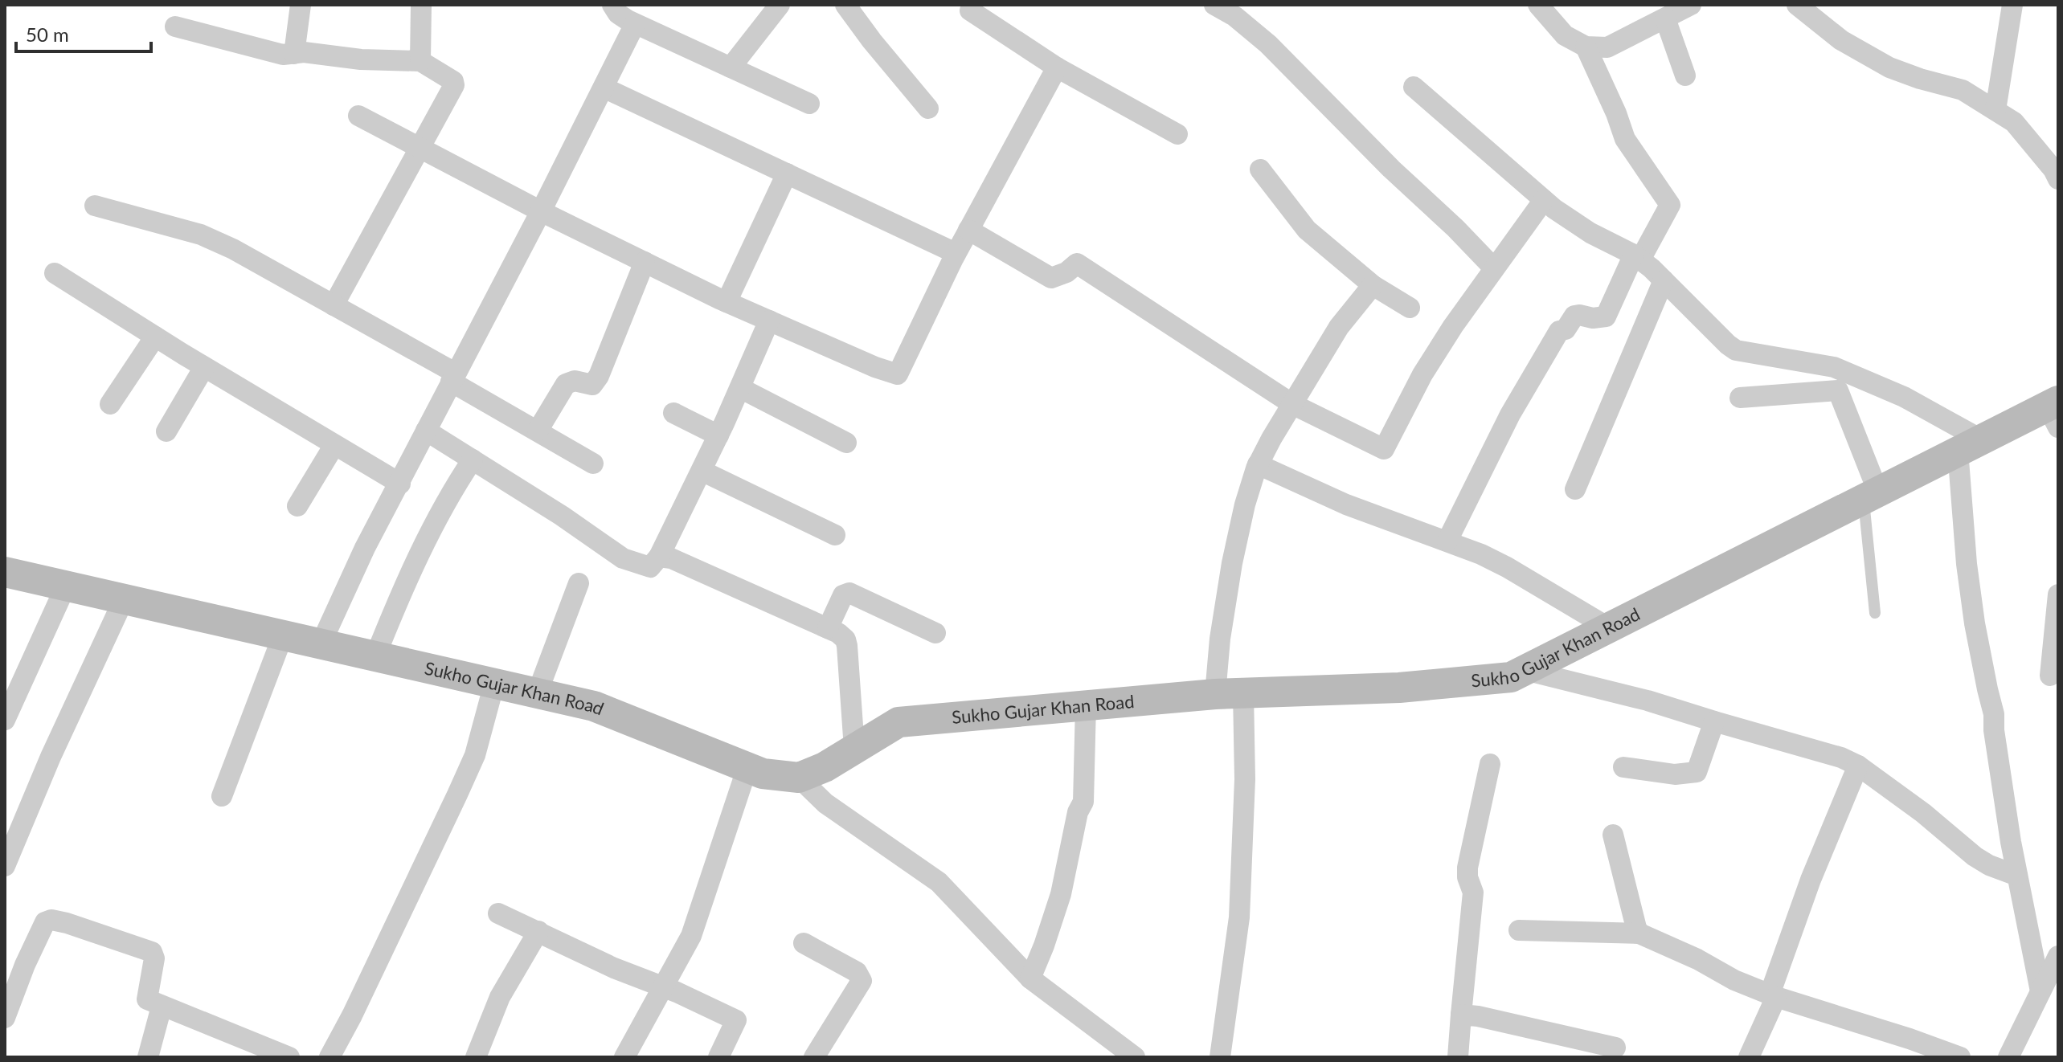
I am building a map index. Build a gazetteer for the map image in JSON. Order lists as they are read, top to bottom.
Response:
{
  "streets": {
    "main road": ["Sukho Gujar Khan Road"]
  },
  "scale_bar": "50 m"
}
